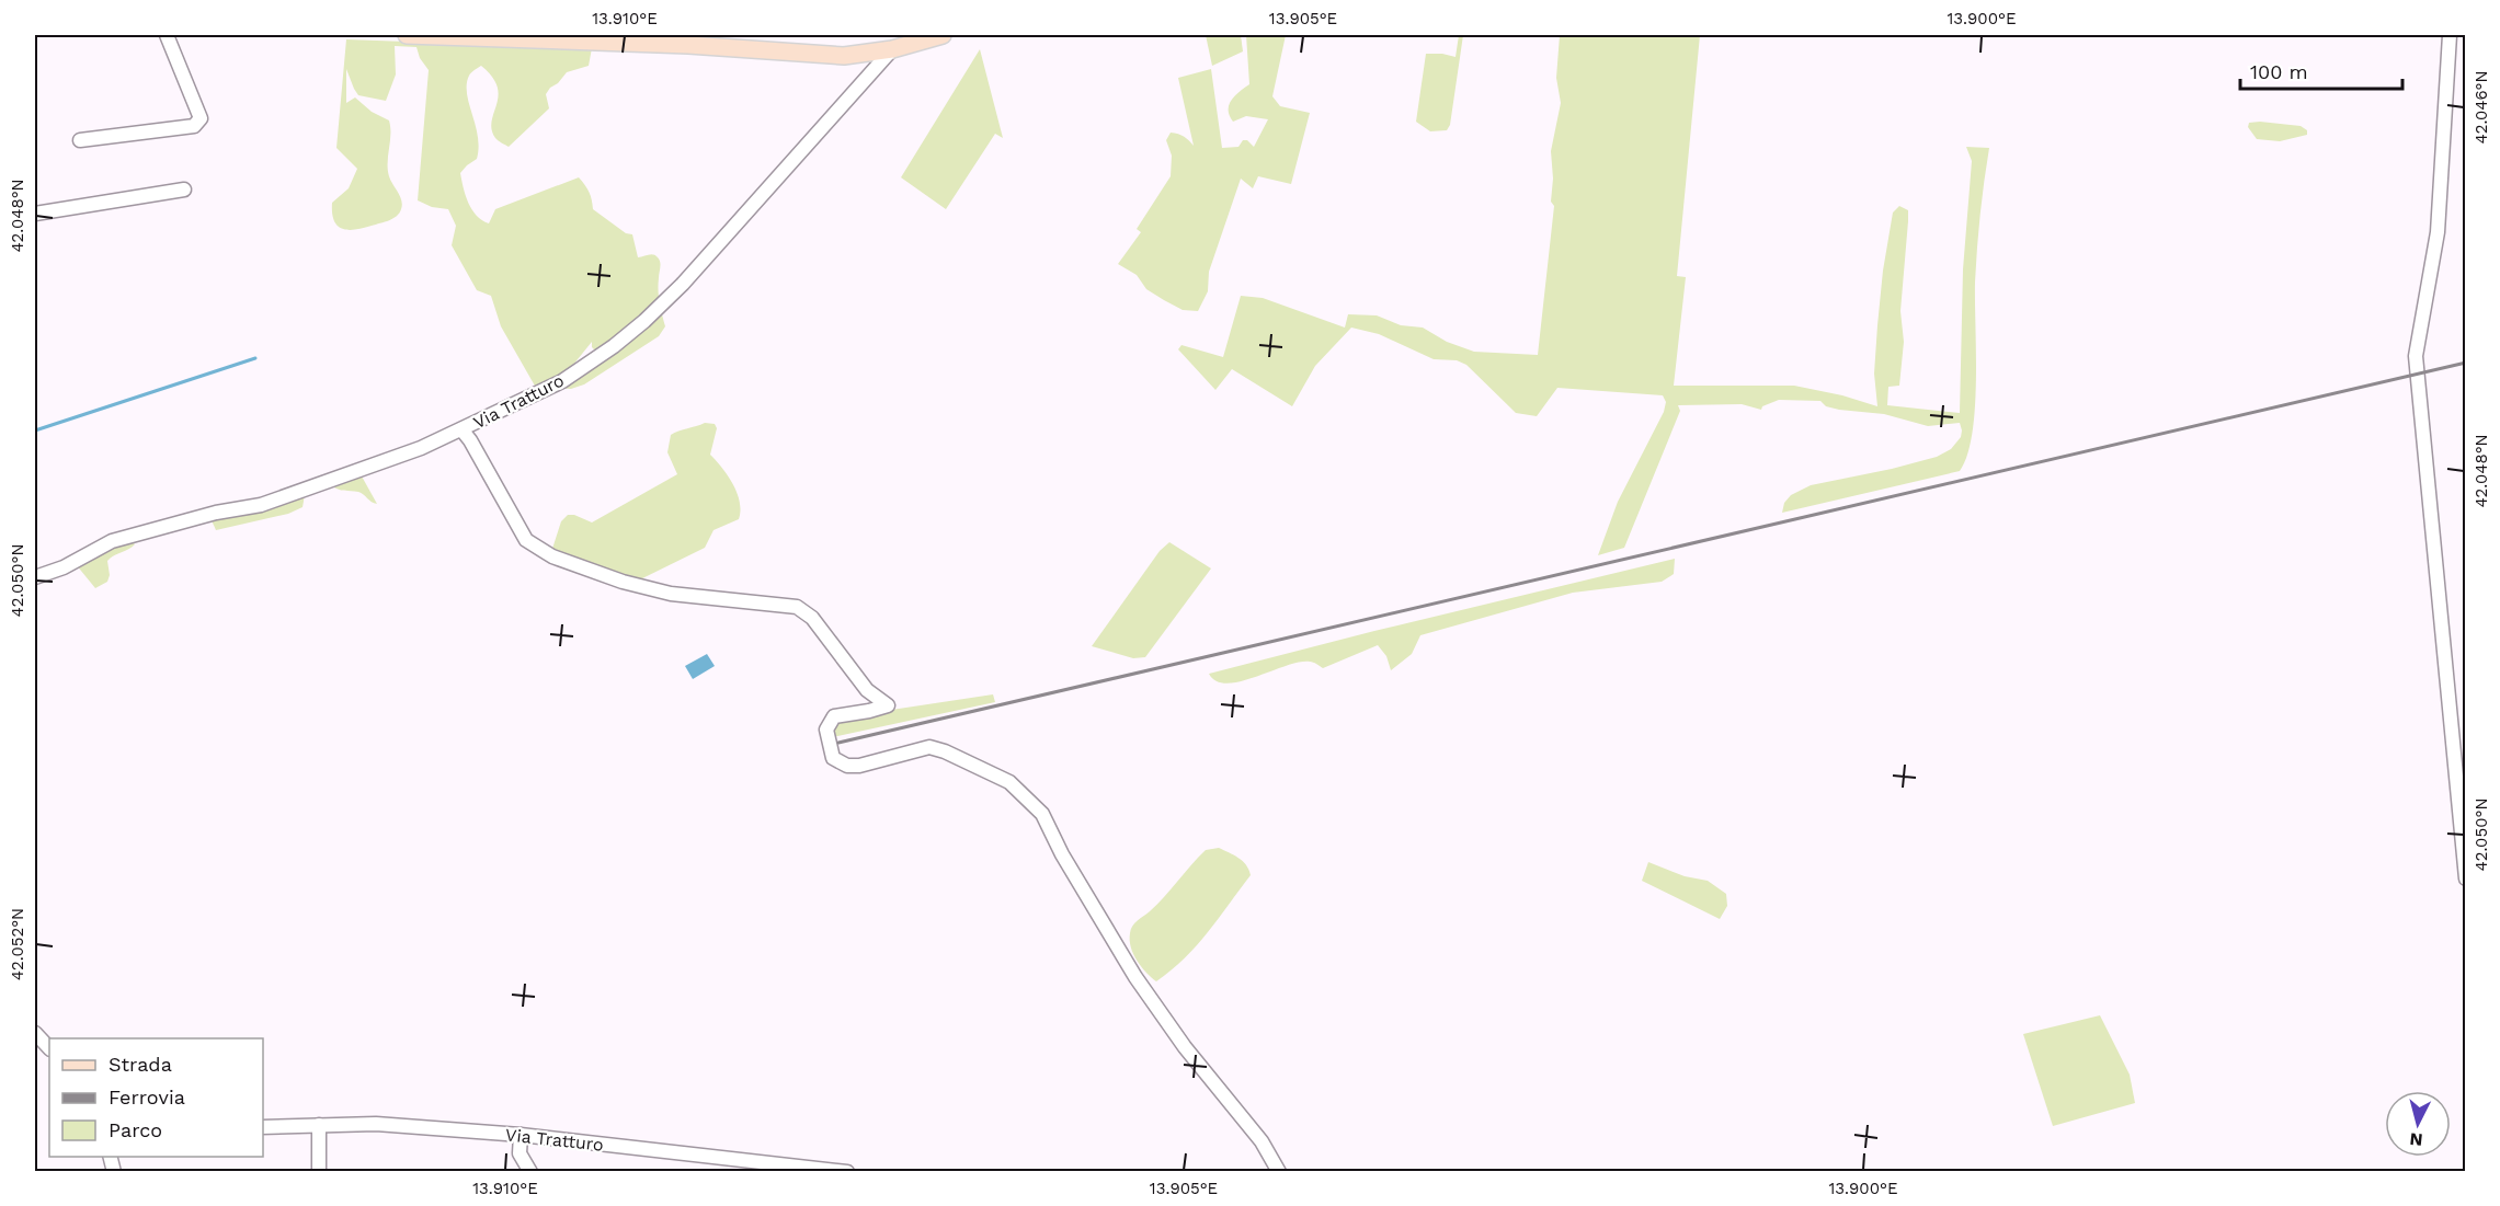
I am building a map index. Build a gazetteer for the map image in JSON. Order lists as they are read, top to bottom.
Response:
{
  "streets": {
    "street": ["Via Tratturo"]
  },
  "legend": ["Strada", "Ferrovia", "Parco"],
  "scale_bar": "100 m",
  "north": "bottom",
  "coordinates": [
    "13.910°E",
    "13.905°E",
    "13.900°E",
    "42.046°N",
    "42.048°N",
    "42.050°N",
    "42.052°N"
  ]
}
